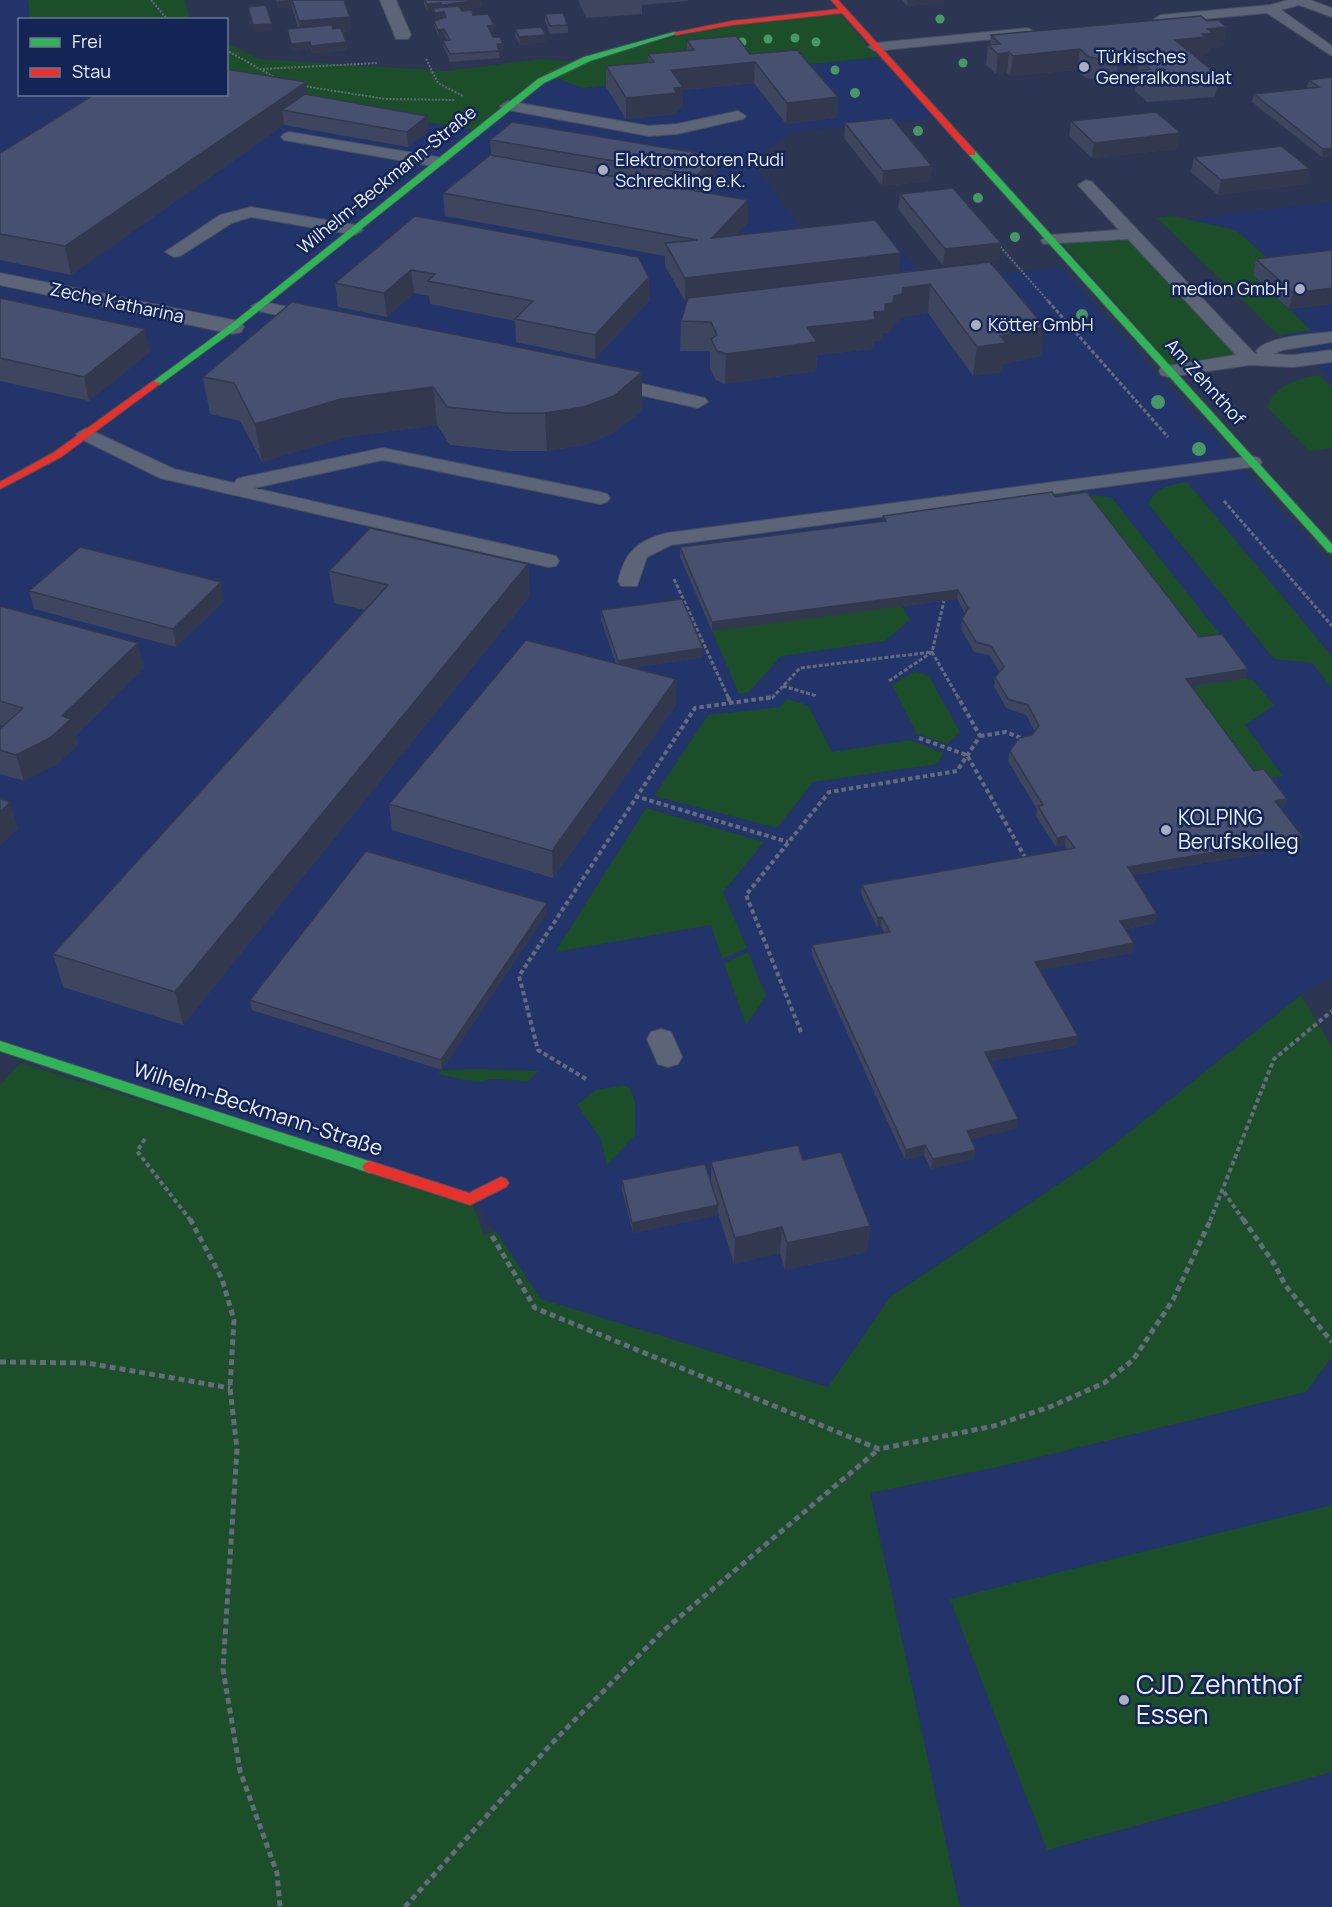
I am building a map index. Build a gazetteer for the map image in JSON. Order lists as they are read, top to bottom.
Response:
{
  "streets": {
    "street": ["Wilhelm-Beckmann-Straße", "Zeche Katharina", "Am Zehnthof"]
  },
  "crossings": [
    ["Wilhelm-Beckmann-Straße", "Zeche Katharina"],
    ["Wilhelm-Beckmann-Straße", "Am Zehnthof"]
  ],
  "places": [
    "Türkisches Generalkonsulat",
    "Elektromotoren Rudi Schreckling e.K.",
    "medion GmbH",
    "Kötter GmbH",
    "KOLPING Berufskolleg",
    "CJD Zehnthof Essen"
  ],
  "legend": ["Frei", "Stau"]
}
